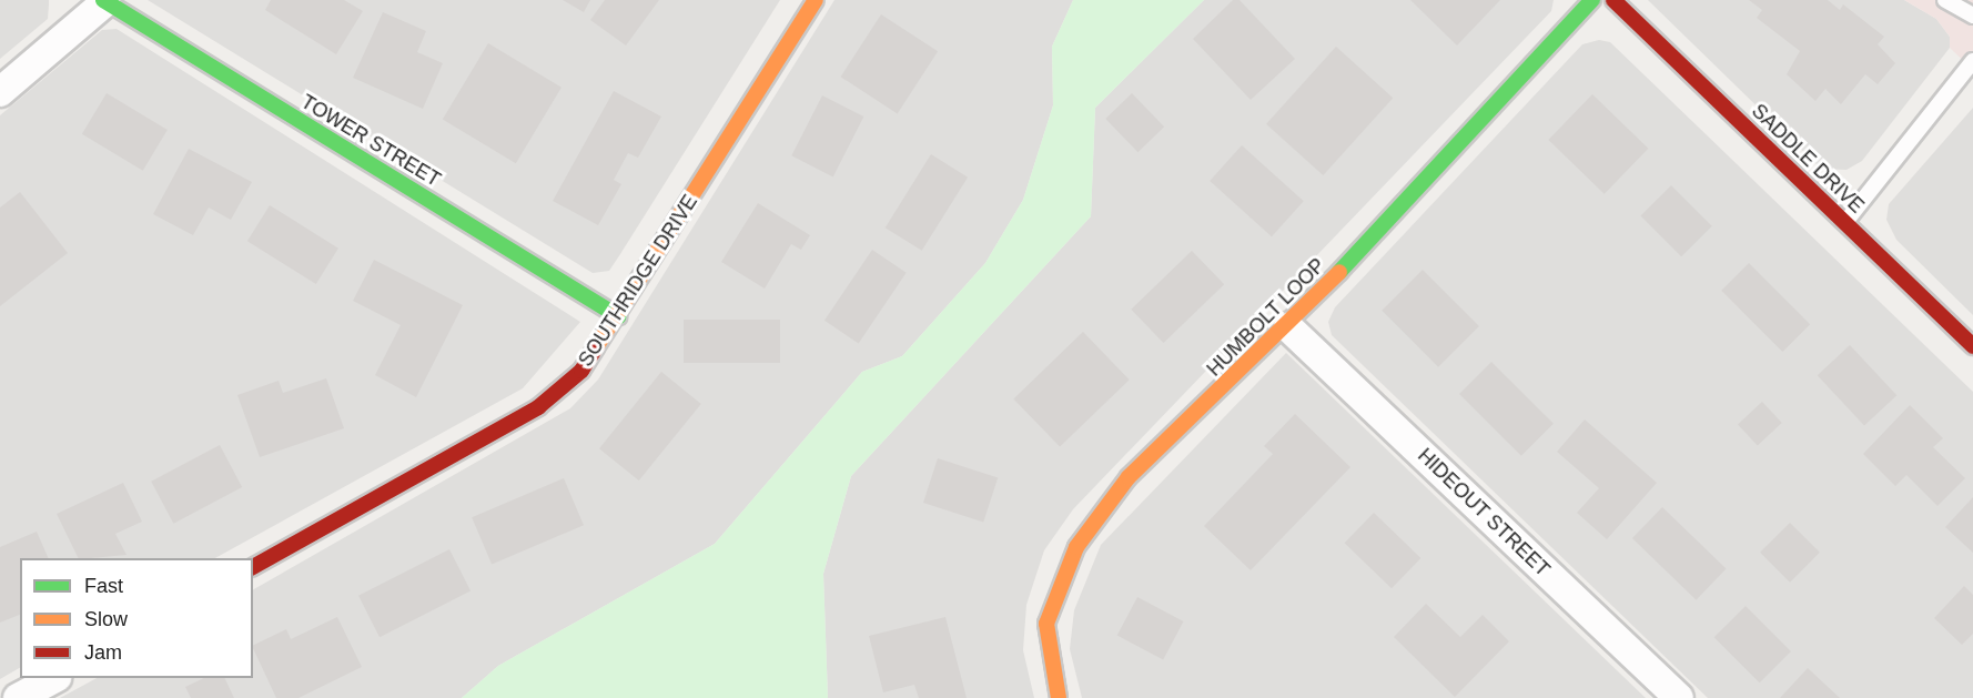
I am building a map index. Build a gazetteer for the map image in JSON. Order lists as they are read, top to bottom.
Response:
{
  "streets": {
    "street": [
      "TOWER STREET",
      "SADDLE DRIVE",
      "SOUTHRIDGE DRIVE",
      "HUMBOLT LOOP",
      "HIDEOUT STREET"
    ]
  },
  "crossings": [
    ["TOWER STREET", "SOUTHRIDGE DRIVE"],
    ["HUMBOLT LOOP", "HIDEOUT STREET"]
  ],
  "legend": ["Fast", "Slow", "Jam"]
}
